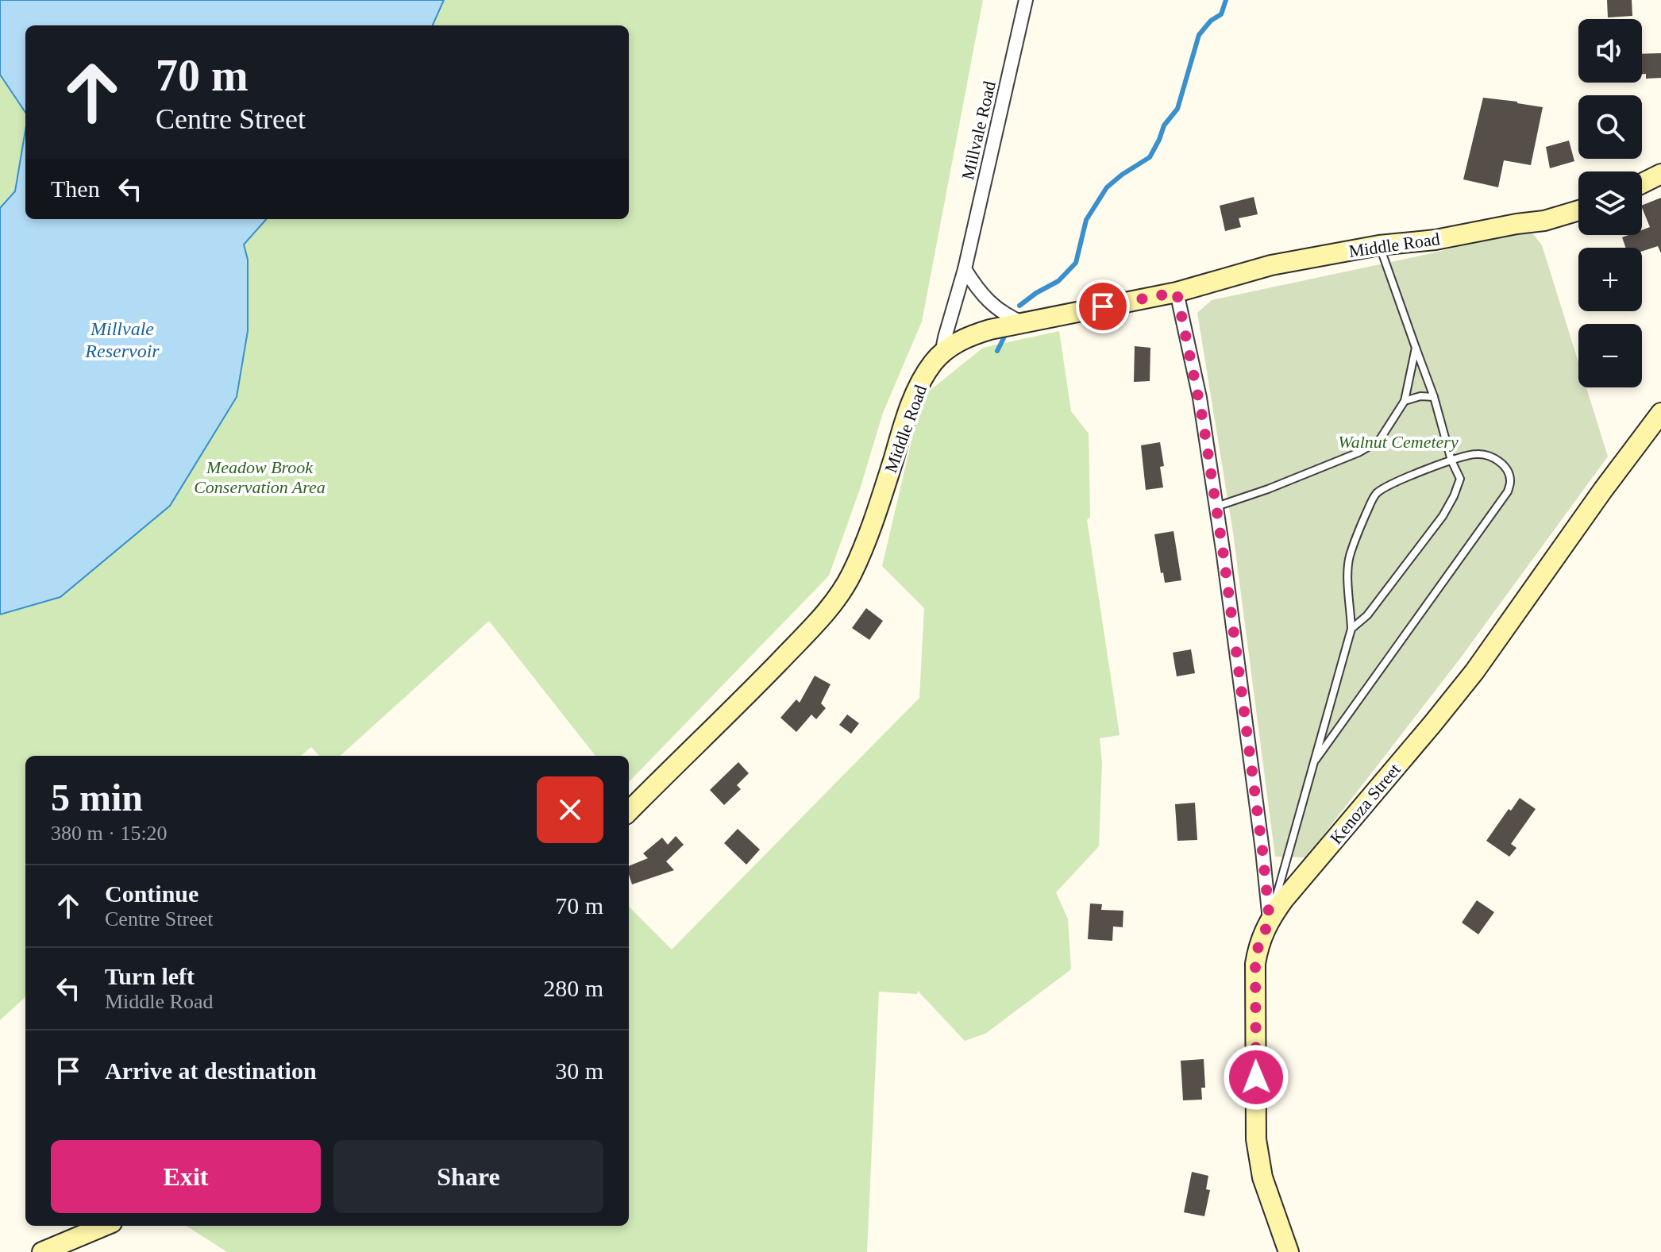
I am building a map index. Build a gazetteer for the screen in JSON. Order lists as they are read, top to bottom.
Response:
{
  "streets": {
    "street": ["Millvale Road", "Middle Road", "Kenoza Street"]
  },
  "crossings": [
    ["Millvale Road", "Middle Road"]
  ],
  "water": ["Millvale Reservoir"],
  "parks": ["Walnut Cemetery", "Meadow Brook Conservation Area"],
  "page": {
    "map_buttons": ["+", "−"],
    "turn": ["70 m", "Centre Street"],
    "then": "Then",
    "heading": ["5 min", "380 m · 15:20"],
    "list": [
      {
        "name": "Continue",
        "note": "Centre Street",
        "value": "70 m"
      },
      {
        "name": "Turn left",
        "note": "Middle Road",
        "value": "280 m"
      },
      {
        "name": "Arrive at destination",
        "value": "30 m"
      }
    ],
    "buttons": ["Exit", "Share"]
  }
}
